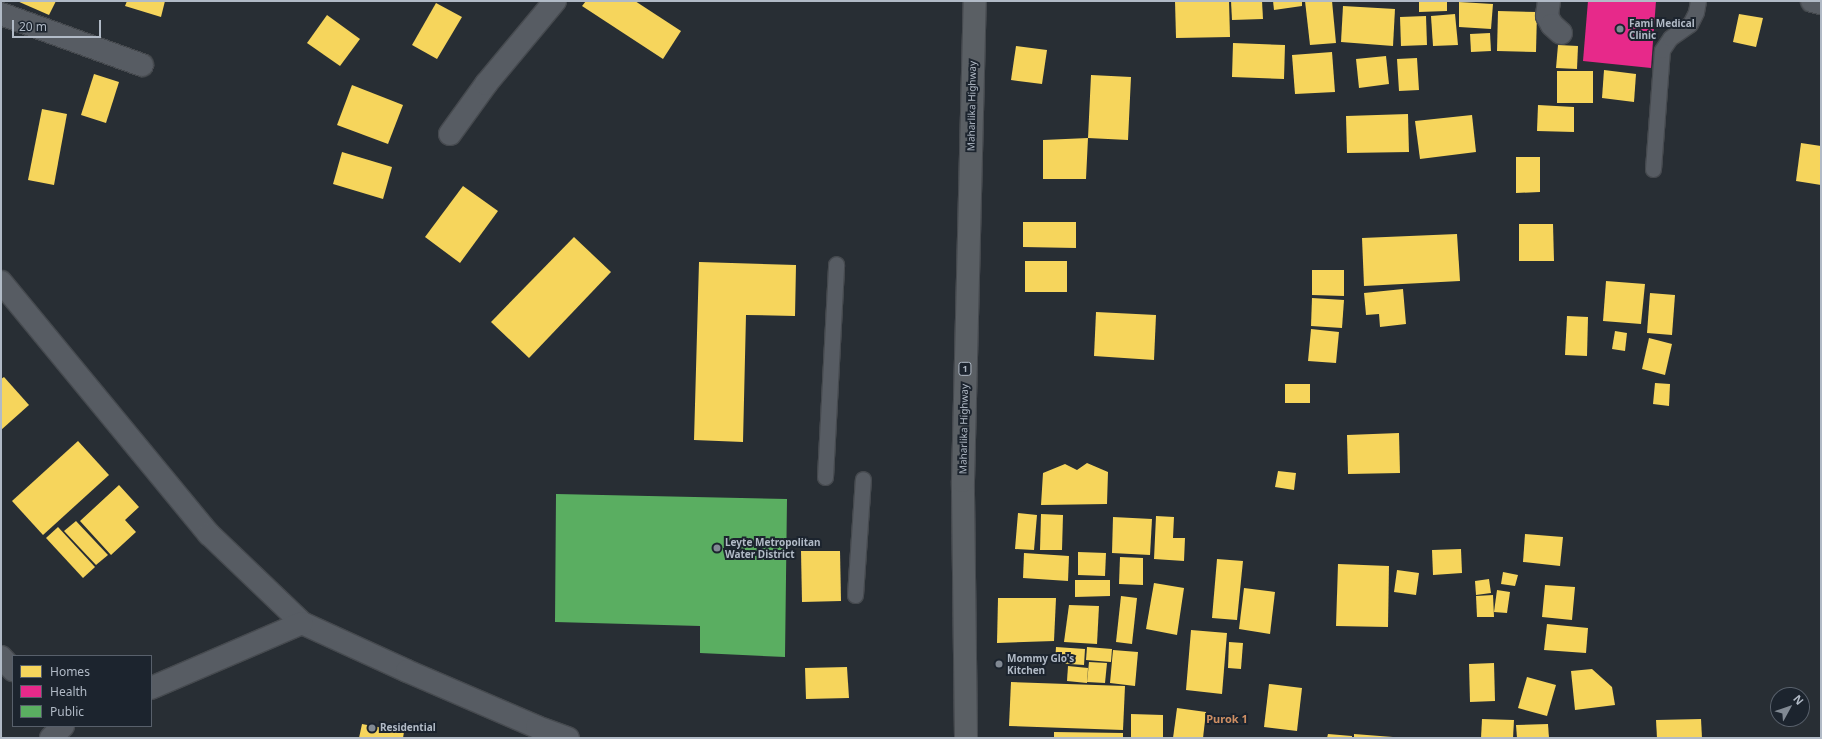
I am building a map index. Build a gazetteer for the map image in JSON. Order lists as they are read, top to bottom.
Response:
{
  "streets": {
    "main road": ["Maharlika Highway", "1"]
  },
  "districts": ["Purok 1"],
  "places": [
    "Fami Medical Clinic",
    "Leyte Metropolitan Water District",
    "Mommy Glo's Kitchen",
    "Residential"
  ],
  "legend": ["Homes", "Health", "Public"],
  "scale_bar": "20 m",
  "north": "top right"
}
